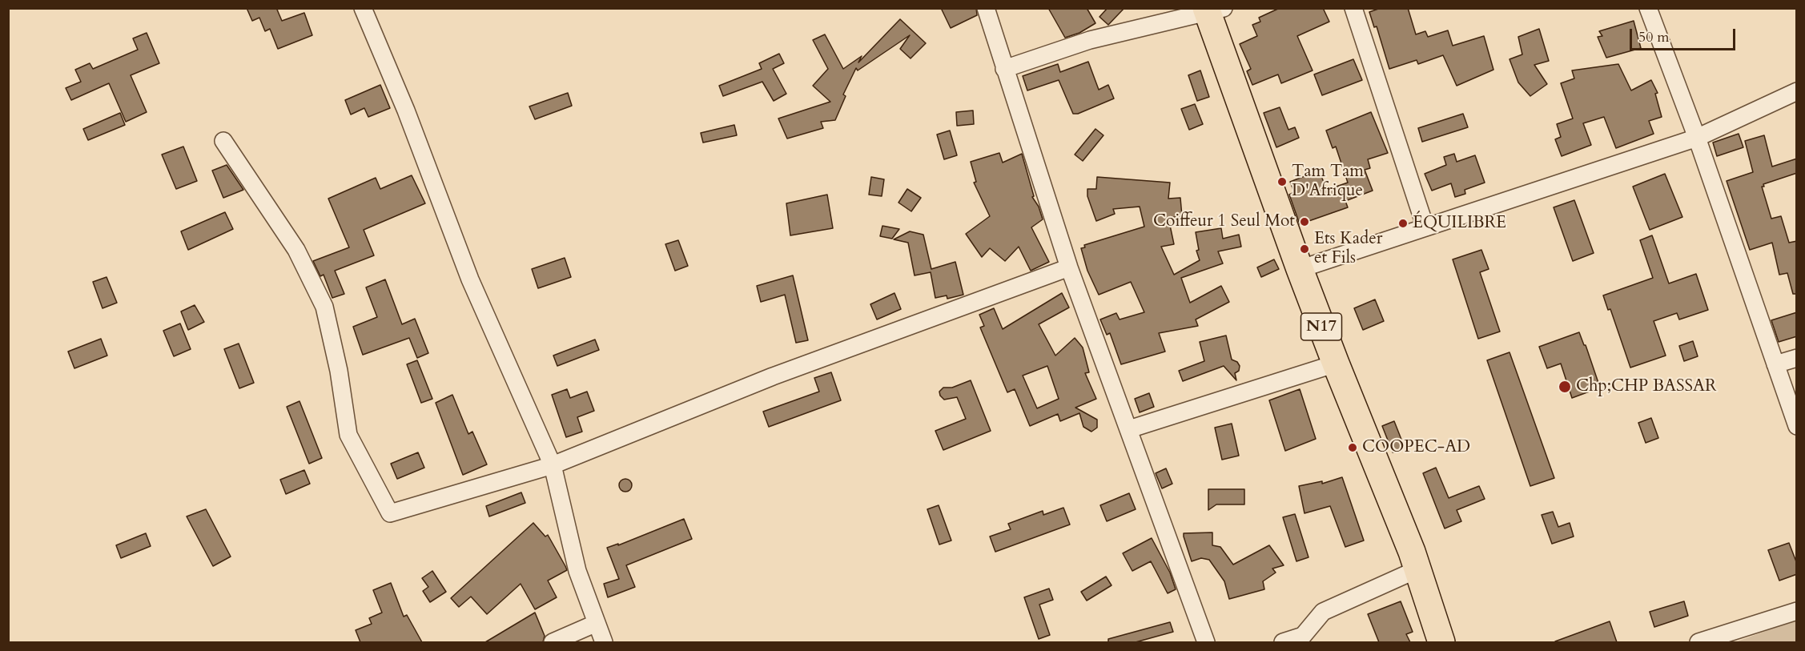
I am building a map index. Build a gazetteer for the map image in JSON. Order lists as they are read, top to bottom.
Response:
{
  "streets": {
    "main road": ["N17"]
  },
  "places": [
    "Tam Tam D'Afrique",
    "Coiffeur 1 Seul Mot",
    "ÉQUILIBRE",
    "Ets Kader et Fils",
    "Chp;CHP BASSAR",
    "COOPEC-AD"
  ],
  "scale_bar": "50 m"
}
